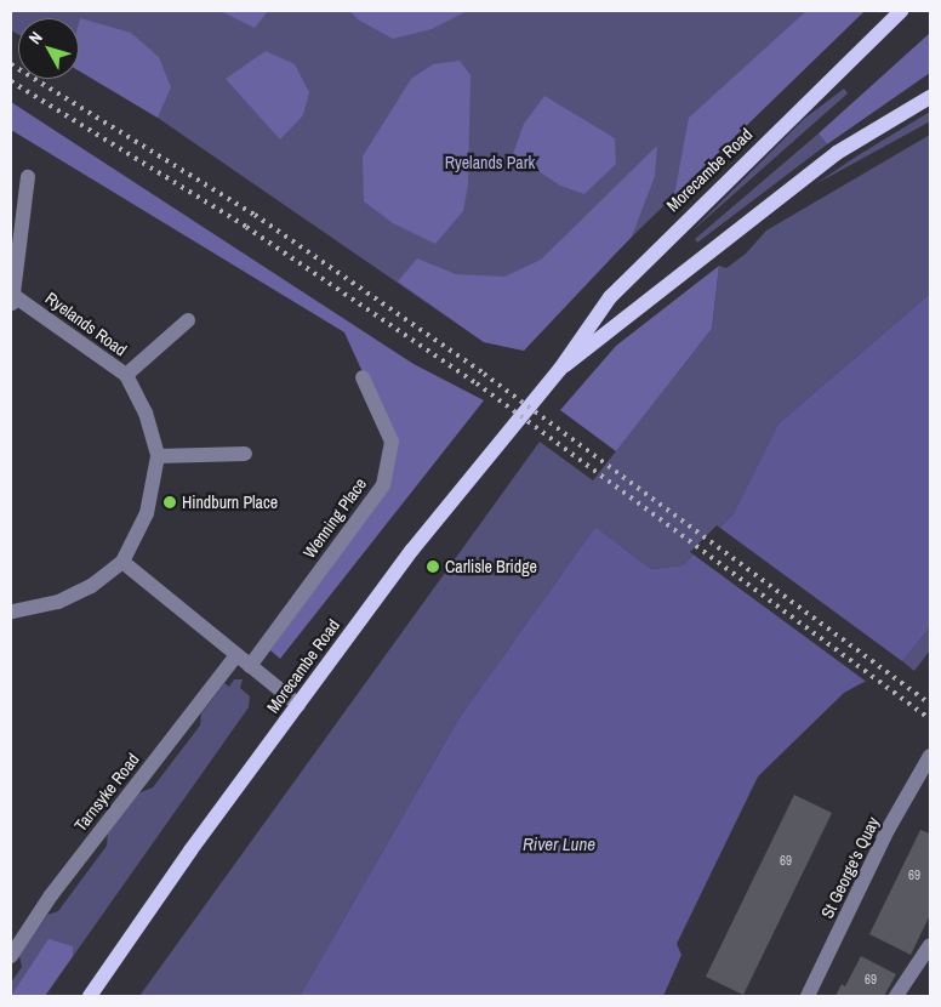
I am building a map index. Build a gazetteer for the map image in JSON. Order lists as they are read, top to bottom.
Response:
{
  "streets": {
    "main road": ["Morecambe Road"],
    "street": [
      "Ryelands Road",
      "Wenning Place",
      "Tarnsyke Road",
      "St George's Quay"
    ]
  },
  "water": ["River Lune"],
  "parks": ["Ryelands Park"],
  "places": ["Hindburn Place", "Carlisle Bridge"],
  "house_numbers": ["69", "69", "69"],
  "north": "top left"
}
